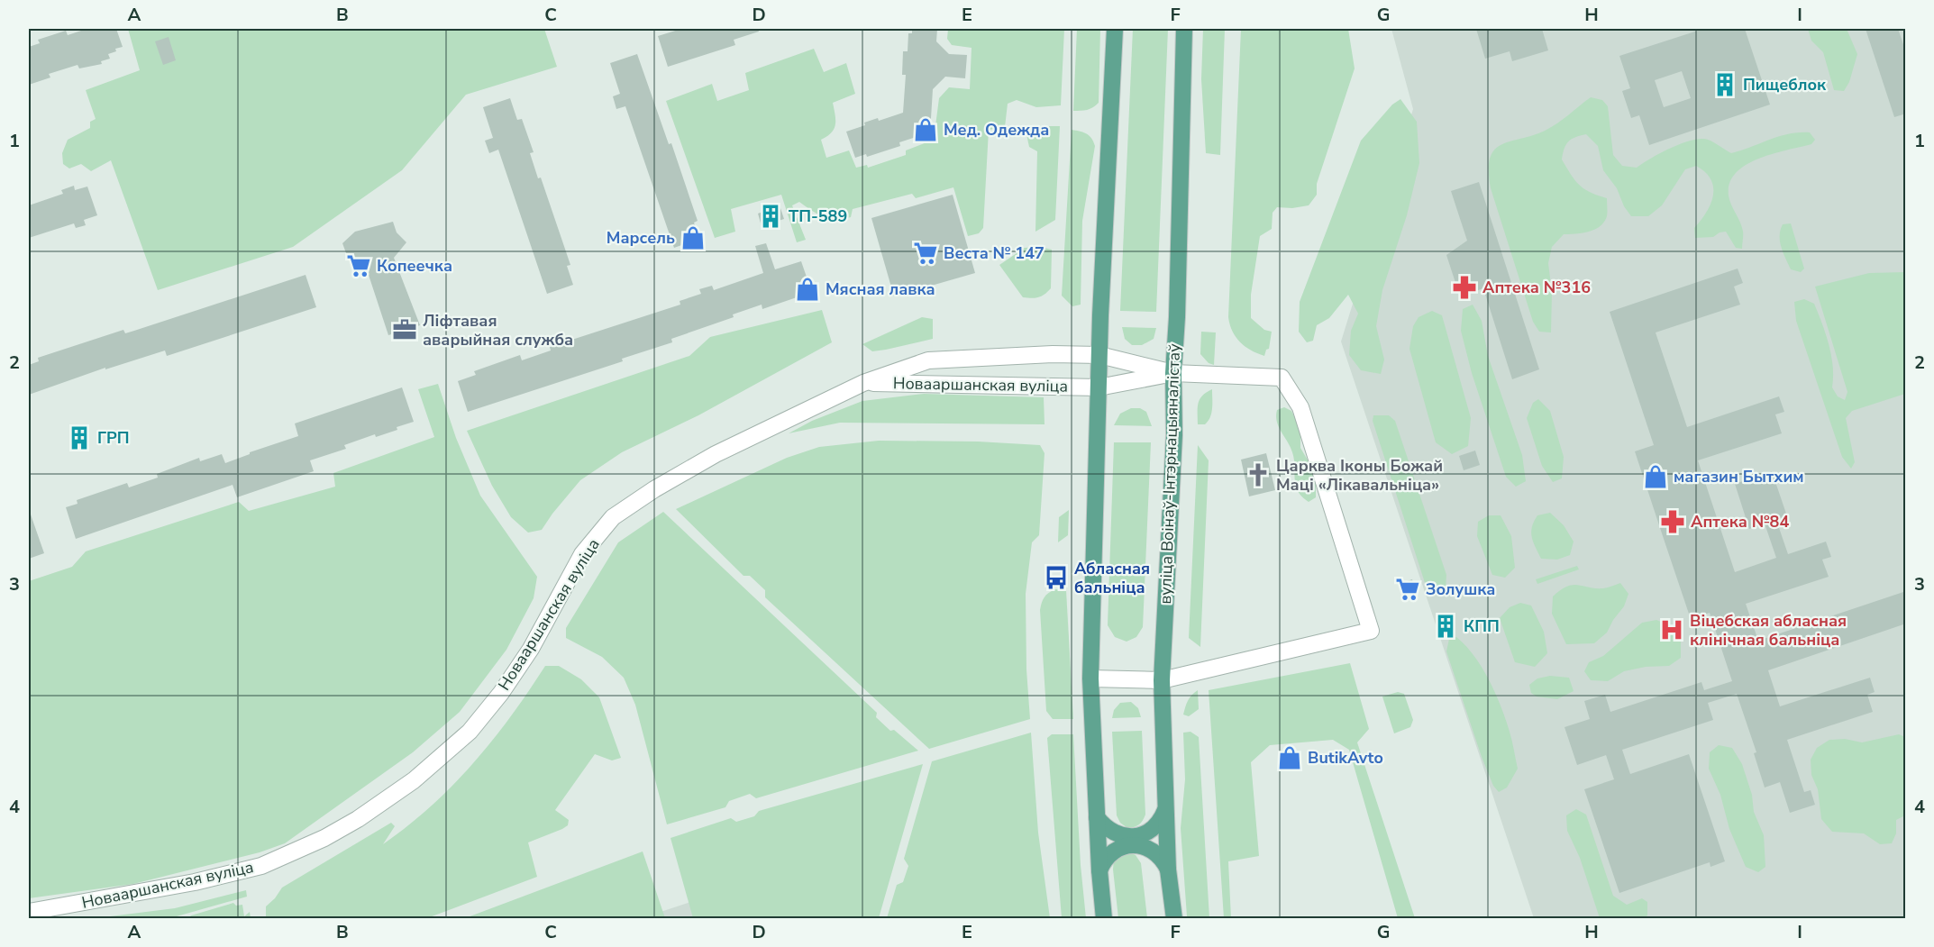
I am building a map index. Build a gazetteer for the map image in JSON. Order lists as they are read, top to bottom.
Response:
{
  "streets": {
    "main road": ["вуліца Воінаў-Інтэрнацыяналістаў"],
    "street": ["Новааршанская вуліца"]
  },
  "crossings": [
    ["Новааршанская вуліца", "вуліца Воінаў-Інтэрнацыяналістаў"]
  ],
  "places": {
    "building": [
      "Пищеблок",
      "ТП-589",
      "ГРП",
      "КПП"
    ],
    "shop": [
      "Мед. Одежда",
      "Марсель",
      "Мясная лавка",
      "магазин Бытхим",
      "ButikAvto"
    ],
    "supermarket": ["Веста № 147", "Копеечка", "Золушка"],
    "pharmacy": ["Аптека №316", "Аптека №84"],
    "office": ["Ліфтавая аварыйная служба"],
    "church": ["Царква Іконы Божай Маці «Лікавальніца»"],
    "bus stop": ["Абласная бальніца"],
    "hospital": ["Віцебская абласная клінічная бальніца"]
  },
  "grid": {
    "columns": [
      "A",
      "B",
      "C",
      "D",
      "E",
      "F",
      "G",
      "H",
      "I"
    ],
    "rows": [
      "1",
      "2",
      "3",
      "4"
    ]
  }
}
